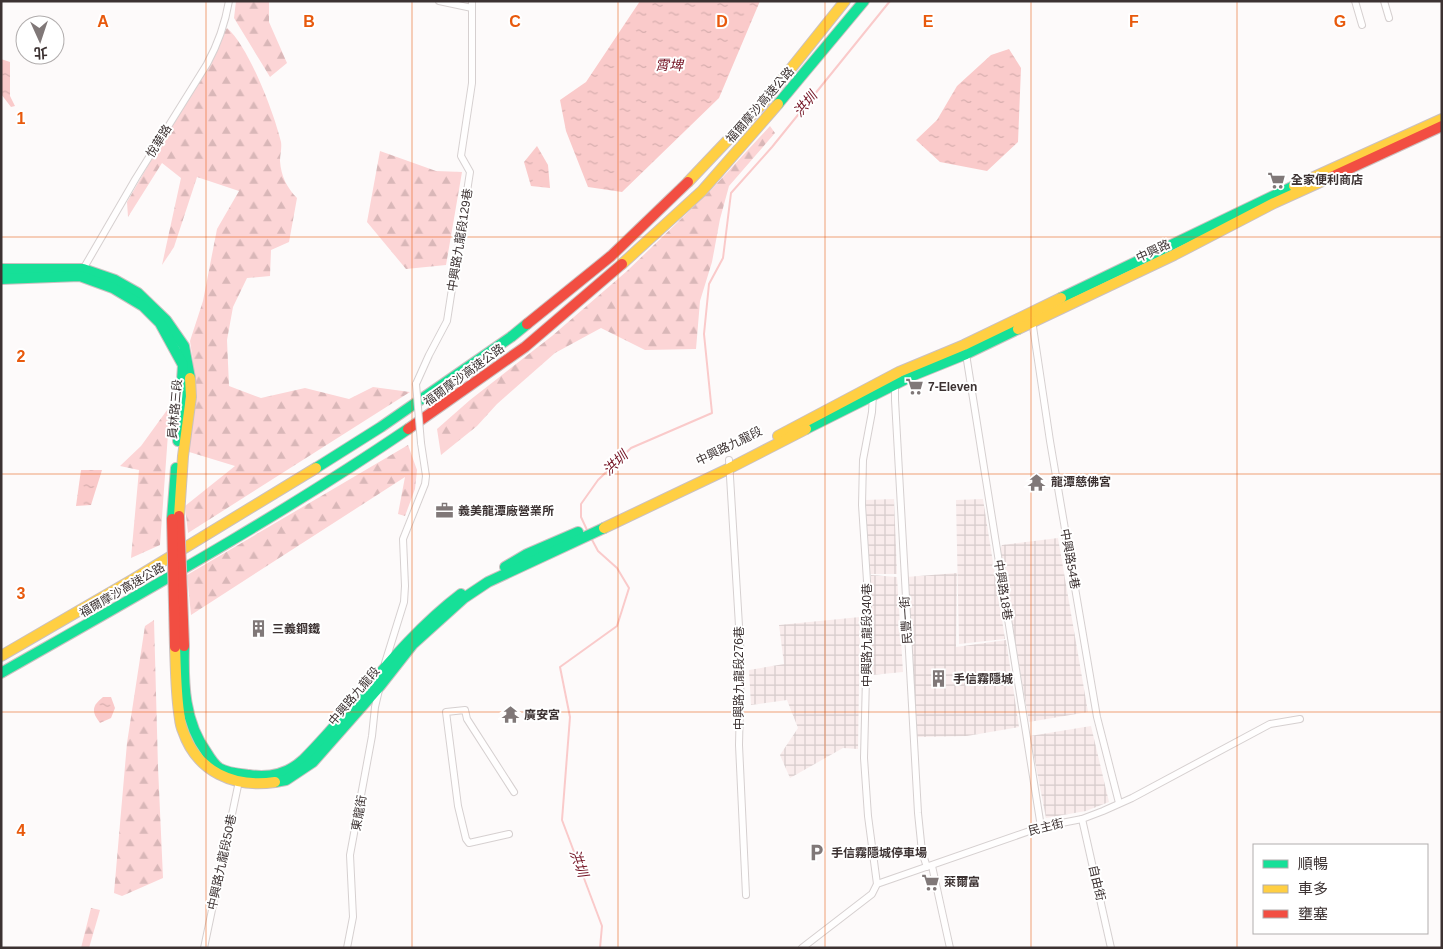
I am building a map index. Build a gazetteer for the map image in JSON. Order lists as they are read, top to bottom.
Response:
{
  "streets": {
    "main road": [
      "福爾摩沙高速公路",
      "中興路",
      "員林路三段",
      "中興路九龍段"
    ],
    "street": [
      "悅華路",
      "中興路九龍段129巷",
      "中興路54巷",
      "中興路18巷",
      "民豐一街",
      "中興路九龍段340巷",
      "中興路九龍段276巷",
      "東龍街",
      "民主街",
      "中興路九龍段50巷",
      "自由街"
    ]
  },
  "crossings": [
    ["悅華路", "員林路三段"],
    ["中興路九龍段129巷", "中興路九龍段"],
    ["中興路九龍段129巷", "東龍街"],
    ["中興路", "中興路九龍段"],
    ["中興路", "中興路54巷"],
    ["中興路", "中興路18巷"],
    ["中興路", "民豐一街"],
    ["中興路", "中興路九龍段340巷"],
    ["員林路三段", "中興路九龍段"],
    ["中興路九龍段", "中興路九龍段340巷"],
    ["中興路九龍段", "中興路九龍段276巷"],
    ["中興路九龍段", "東龍街"],
    ["中興路九龍段", "中興路九龍段50巷"],
    ["中興路54巷", "民主街"],
    ["中興路18巷", "民主街"],
    ["民豐一街", "民主街"],
    ["中興路九龍段340巷", "民主街"],
    ["民主街", "自由街"]
  ],
  "water": ["霄埤", "洪圳"],
  "places": {
    "supermarket": ["全家便利商店", "7-Eleven", "萊爾富"],
    "temple": ["龍潭慈佛宮", "廣安宮"],
    "office": ["義美龍潭廠營業所"],
    "building": ["三義鋼鐵", "手信霧隱城"],
    "parking": ["手信霧隱城停車場"]
  },
  "legend": ["順暢", "車多", "壅塞"],
  "north": "bottom",
  "grid": {
    "columns": [
      "A",
      "B",
      "C",
      "D",
      "E",
      "F",
      "G"
    ],
    "rows": [
      "1",
      "2",
      "3",
      "4"
    ]
  }
}
